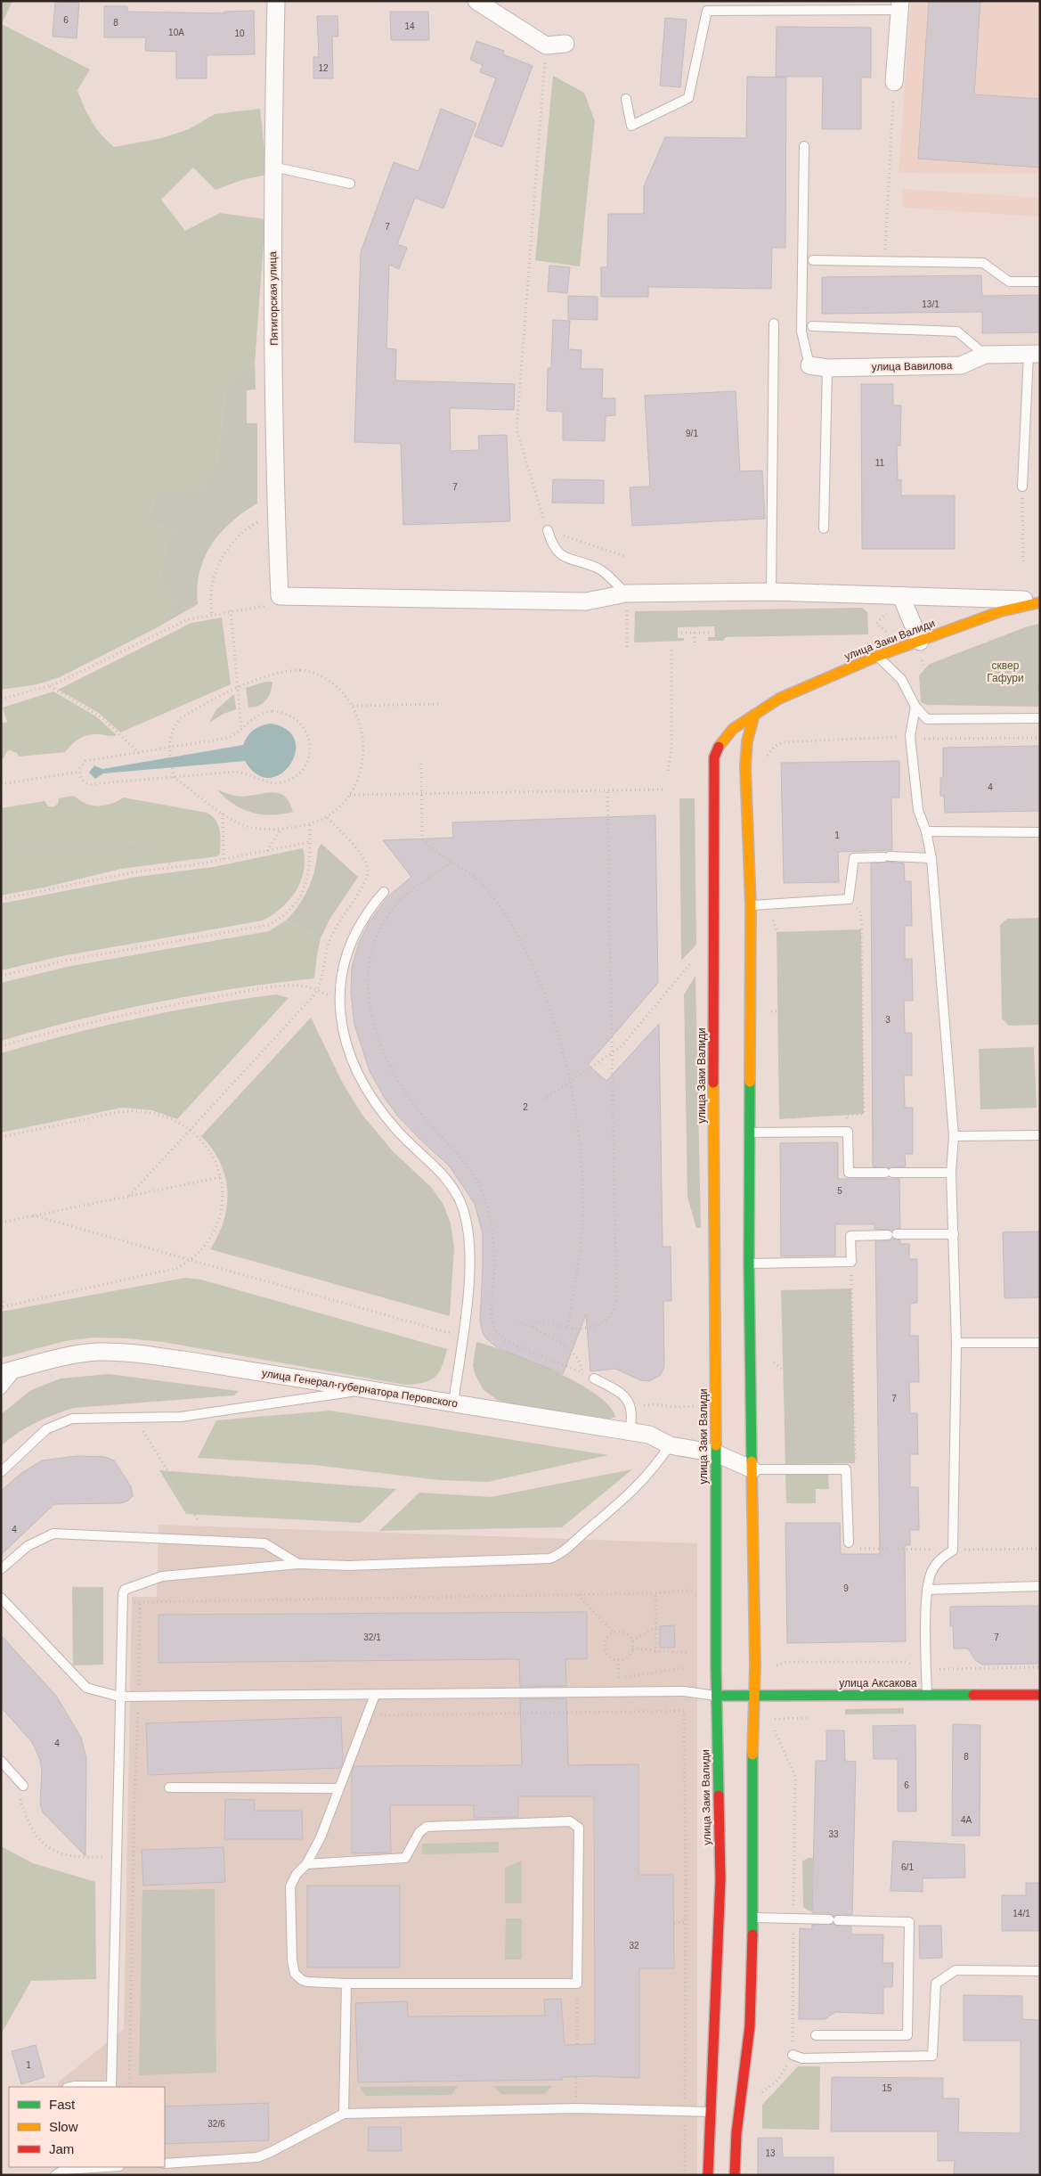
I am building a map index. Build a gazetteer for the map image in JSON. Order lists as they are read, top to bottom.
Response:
{
  "streets": {
    "main road": ["улица Заки Валиди", "улица Аксакова"],
    "street": ["Пятигорская улица", "улица Вавилова", "улица Генерал-губернатора Перовского"]
  },
  "crossings": [
    ["улица Заки Валиди", "улица Генерал-губернатора Перовского"],
    ["улица Заки Валиди", "улица Аксакова"]
  ],
  "parks": ["сквер Гафури"],
  "house_numbers": [
    "6",
    "8",
    "14",
    "10А",
    "10",
    "12",
    "7",
    "13/1",
    "9/1",
    "11",
    "7",
    "4",
    "1",
    "3",
    "2",
    "5",
    "7",
    "4",
    "9",
    "32/1",
    "7",
    "4",
    "8",
    "6",
    "4А",
    "33",
    "6/1",
    "14/1",
    "32",
    "1",
    "15",
    "32/6",
    "13"
  ],
  "legend": ["Fast", "Slow", "Jam"]
}
